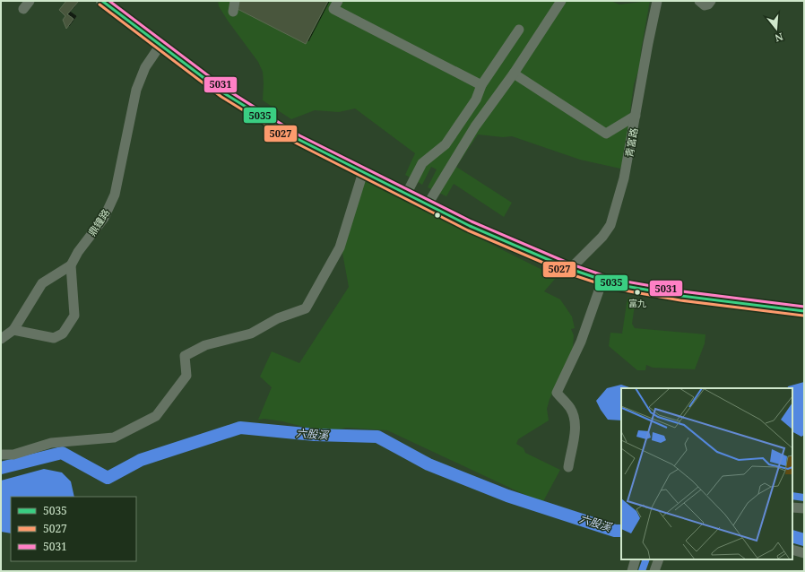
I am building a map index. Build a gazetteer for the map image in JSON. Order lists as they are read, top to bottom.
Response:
{
  "streets": {
    "street": ["青富路", "鼎鐘路"]
  },
  "water": ["六股溪"],
  "places": ["富九"],
  "lines": ["transit line 5035", "transit line 5031", "transit line 5027"],
  "legend": ["5035", "5027", "5031"],
  "north": "bottom"
}
